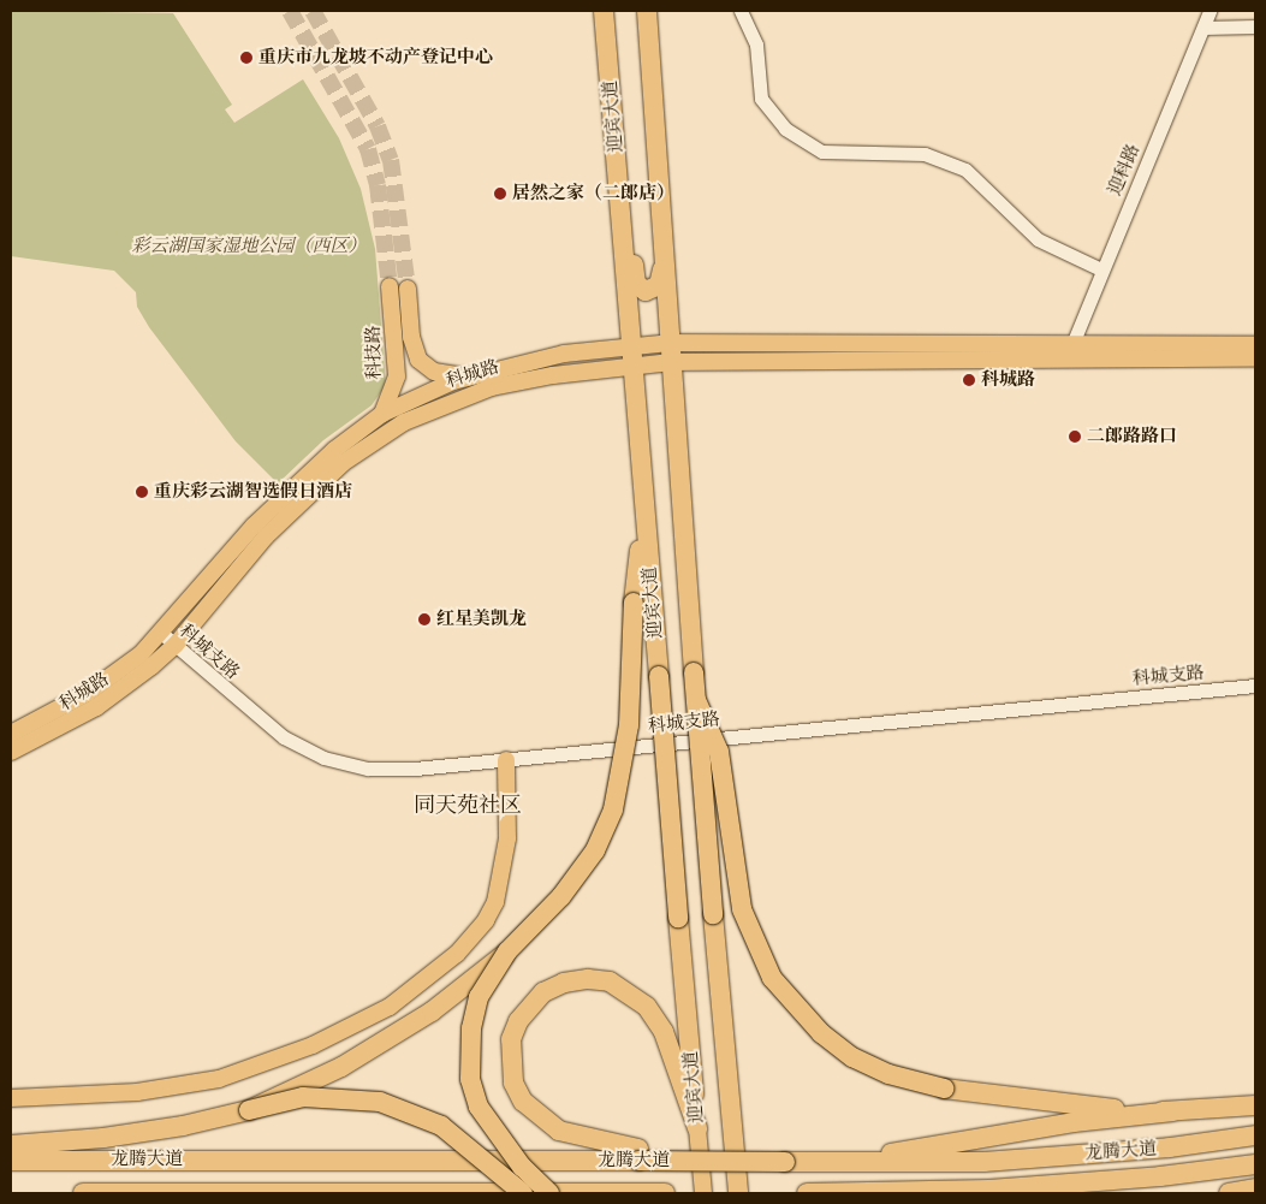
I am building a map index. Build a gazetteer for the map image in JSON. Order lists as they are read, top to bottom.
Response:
{
  "streets": {
    "highway": ["迎宾大道", "龙腾大道"],
    "main road": ["科技路", "科城路"],
    "street": ["迎科路", "科城支路"]
  },
  "crossings": [
    ["迎宾大道", "科城路"],
    ["迎科路", "科城路"],
    ["科技路", "科城路"],
    ["科城路", "科城支路"]
  ],
  "districts": ["同天苑社区"],
  "parks": ["彩云湖国家湿地公园（西区）"],
  "places": [
    "重庆市九龙坡不动产登记中心",
    "居然之家（二郎店）",
    "科城路",
    "二郎路路口",
    "重庆彩云湖智选假日酒店",
    "红星美凯龙"
  ]
}
